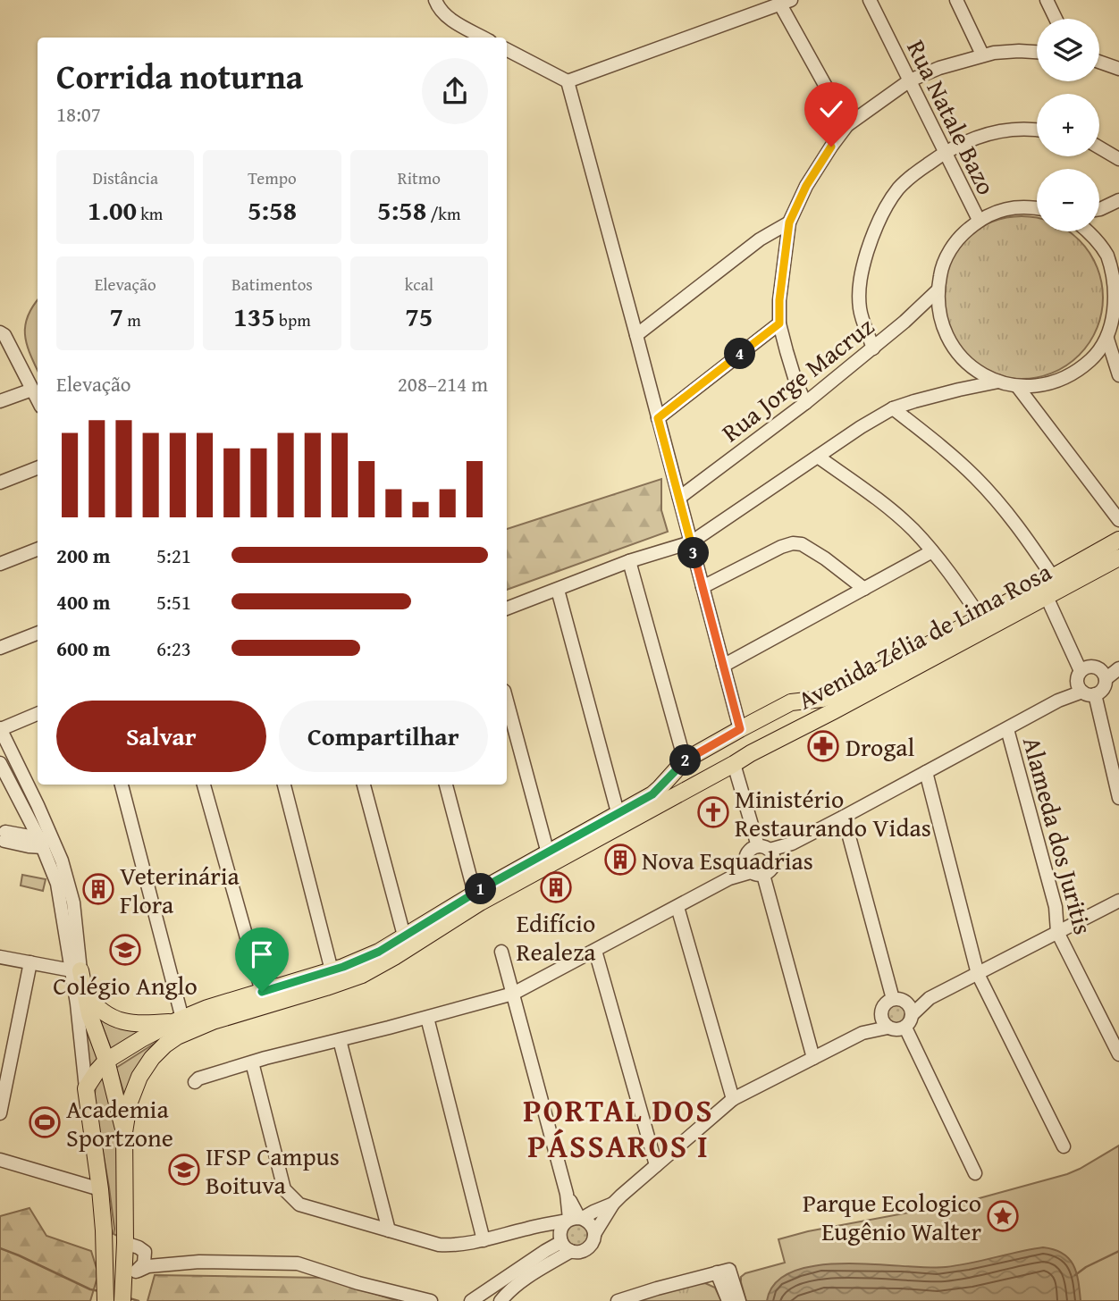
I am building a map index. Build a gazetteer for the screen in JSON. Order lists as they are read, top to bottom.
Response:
{
  "streets": {
    "main road": ["Avenida Zélia de Lima Rosa"],
    "street": ["Rua Natale Bazo", "Rua Jorge Macruz", "Alameda dos Juritis"]
  },
  "districts": ["PORTAL DOS PÁSSAROS I"],
  "places": {
    "pharmacy": ["Drogal"],
    "church": ["Ministério Restaurando Vidas"],
    "building": ["Nova Esquadrias", "Edifício Realeza", "Veterinária Flora"],
    "school or university": ["Colégio Anglo", "IFSP Campus Boituva"],
    "sports": ["Academia Sportzone"],
    "place": ["Parque Ecologico Eugênio Walter"]
  },
  "page": {
    "map_buttons": ["+", "−"],
    "heading": ["Corrida noturna", "18:07"],
    "stats": [
      ["Distância", "1.00 km"],
      ["Tempo", "5:58"],
      ["Ritmo", "5:58 /km"],
      ["Elevação", "7 m"],
      ["Batimentos", "135 bpm"],
      ["kcal", "75"]
    ],
    "pins": [
      "4",
      "3",
      "2",
      "1"
    ],
    "chart": ["Elevação", "208–214 m"],
    "list": [
      {
        "name": "200 m",
        "note": "5:21"
      },
      {
        "name": "400 m",
        "note": "5:51"
      },
      {
        "name": "600 m",
        "note": "6:23"
      }
    ],
    "buttons": ["Salvar", "Compartilhar"]
  }
}
